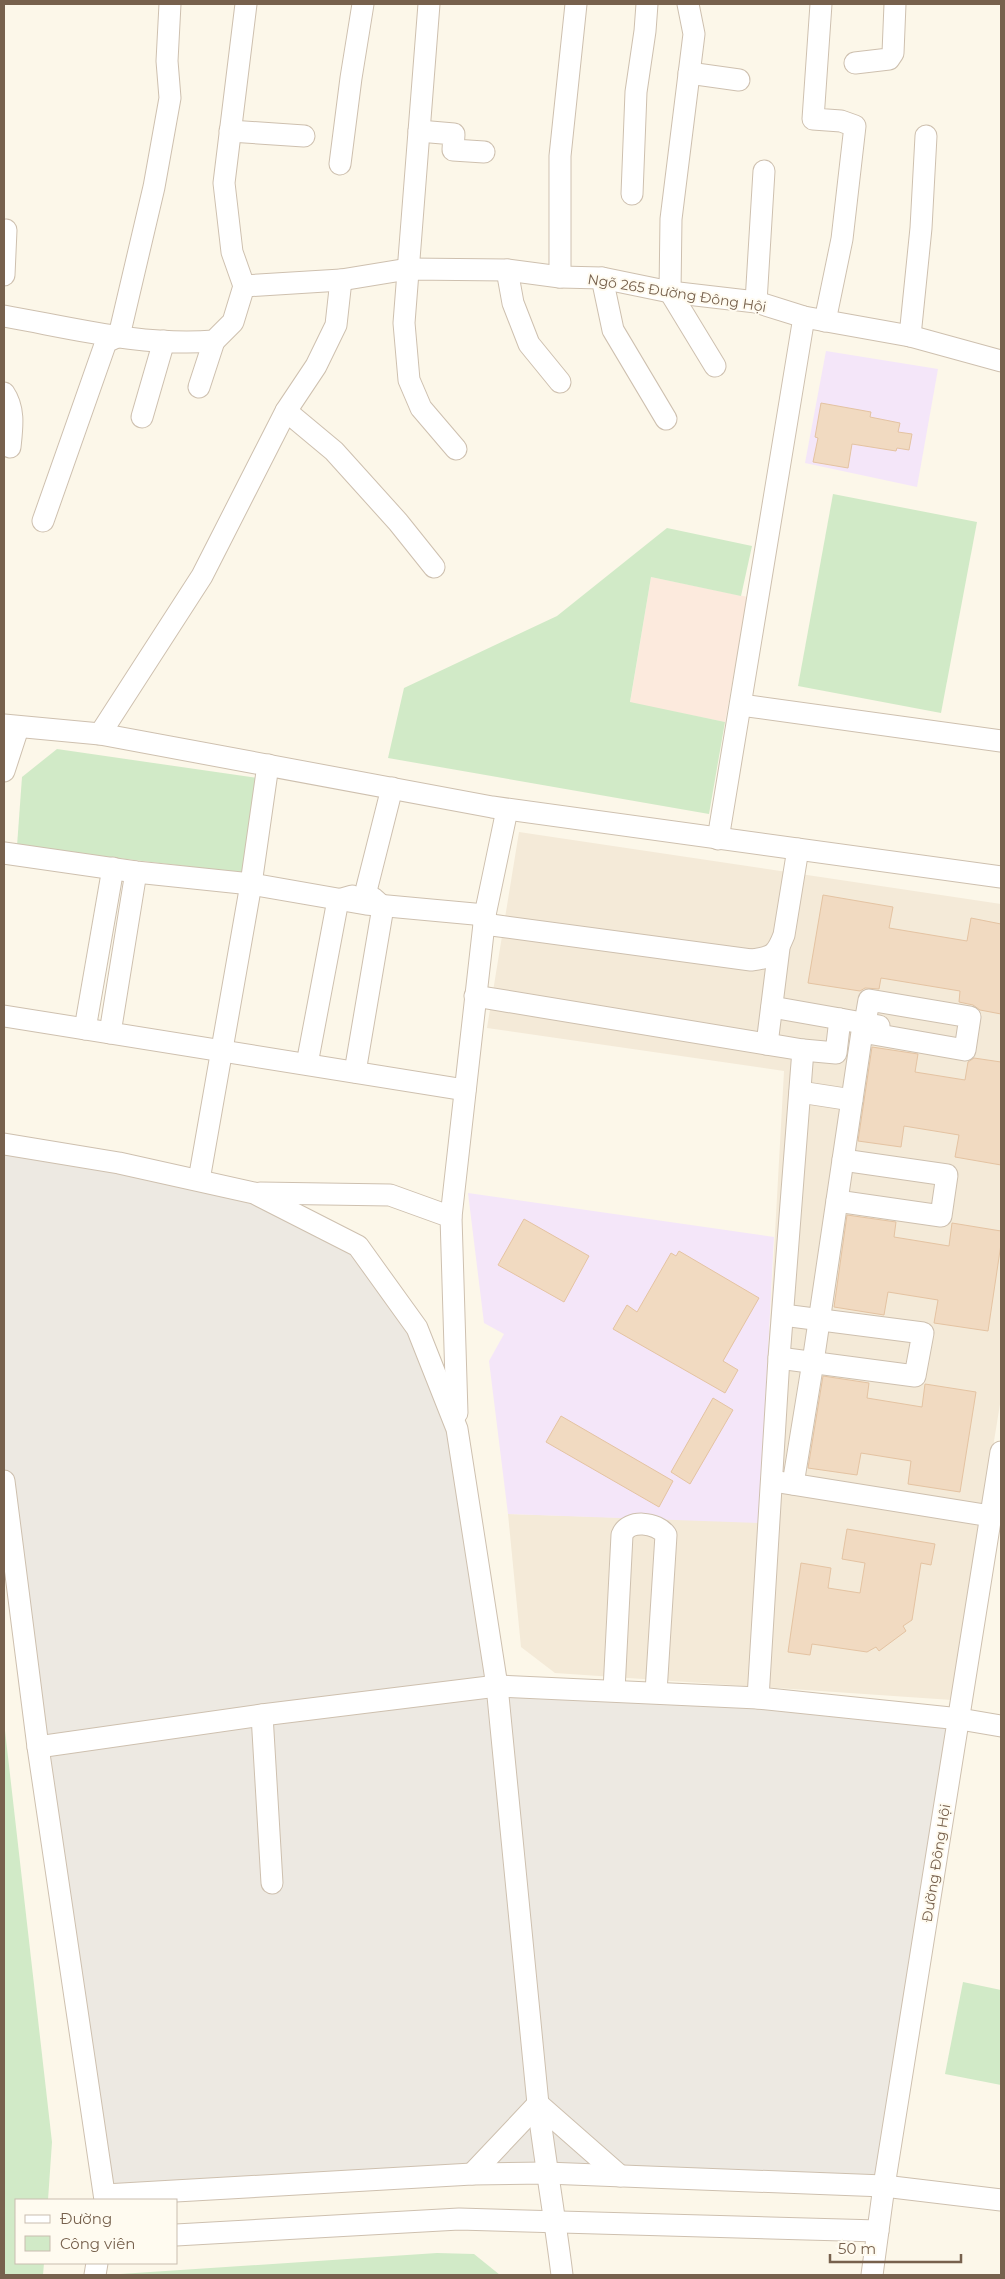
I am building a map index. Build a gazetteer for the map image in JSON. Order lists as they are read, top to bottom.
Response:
{
  "streets": {
    "street": ["Ngõ 265 Đường Đông Hội", "Đường Đông Hội"]
  },
  "legend": ["Đường", "Công viên"],
  "scale_bar": "50 m"
}
